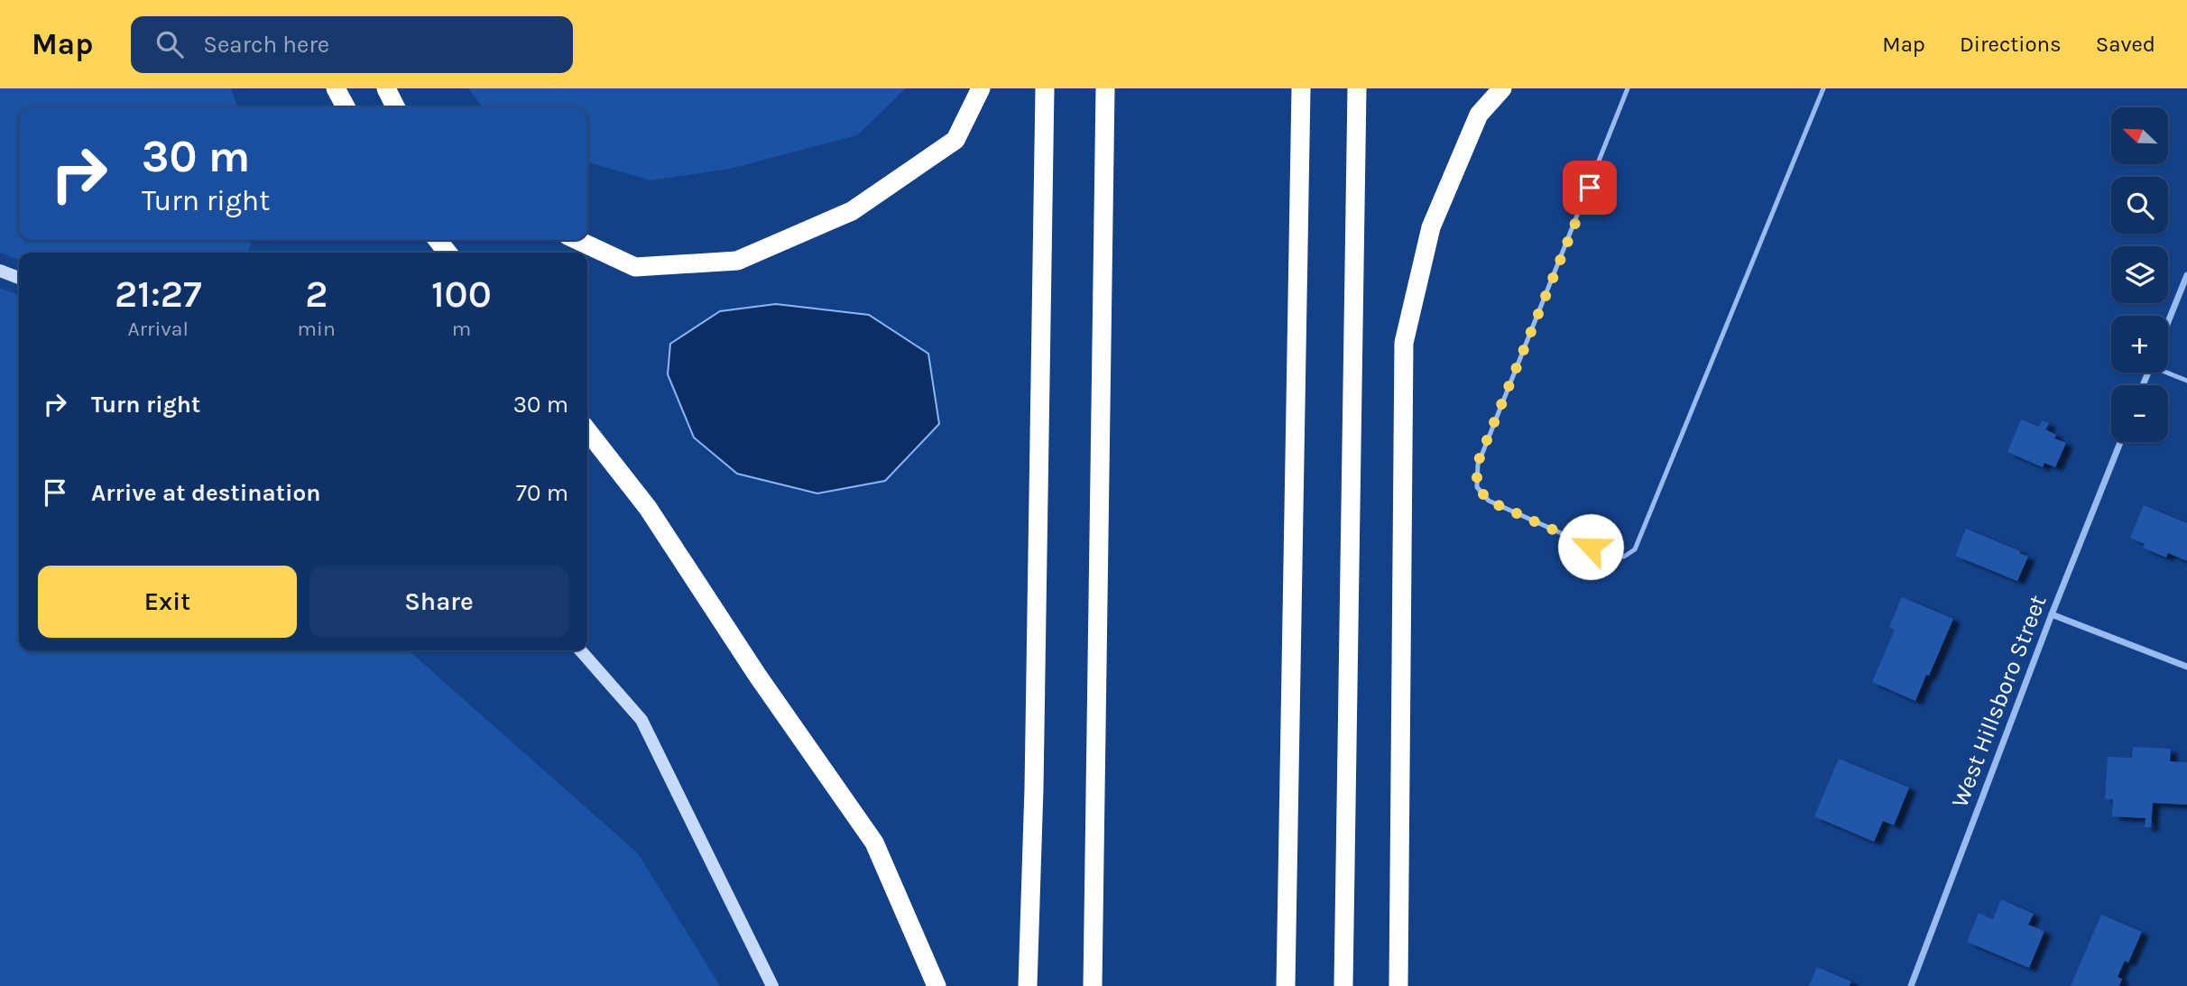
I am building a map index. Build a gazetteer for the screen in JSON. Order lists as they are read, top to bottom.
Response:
{
  "streets": {
    "street": ["West Hillsboro Street"]
  },
  "north": "top left",
  "page": {
    "header": "Map",
    "search": "Search here",
    "nav": ["Map", "Directions", "Saved"],
    "map_buttons": ["+", "−"],
    "turn": ["30 m", "Turn right"],
    "eta": [
      "21:27",
      "Arrival",
      "2",
      "min",
      "100",
      "m"
    ],
    "list": [
      {
        "name": "Turn right",
        "value": "30 m"
      },
      {
        "name": "Arrive at destination",
        "value": "70 m"
      }
    ],
    "buttons": ["Exit", "Share"]
  }
}
